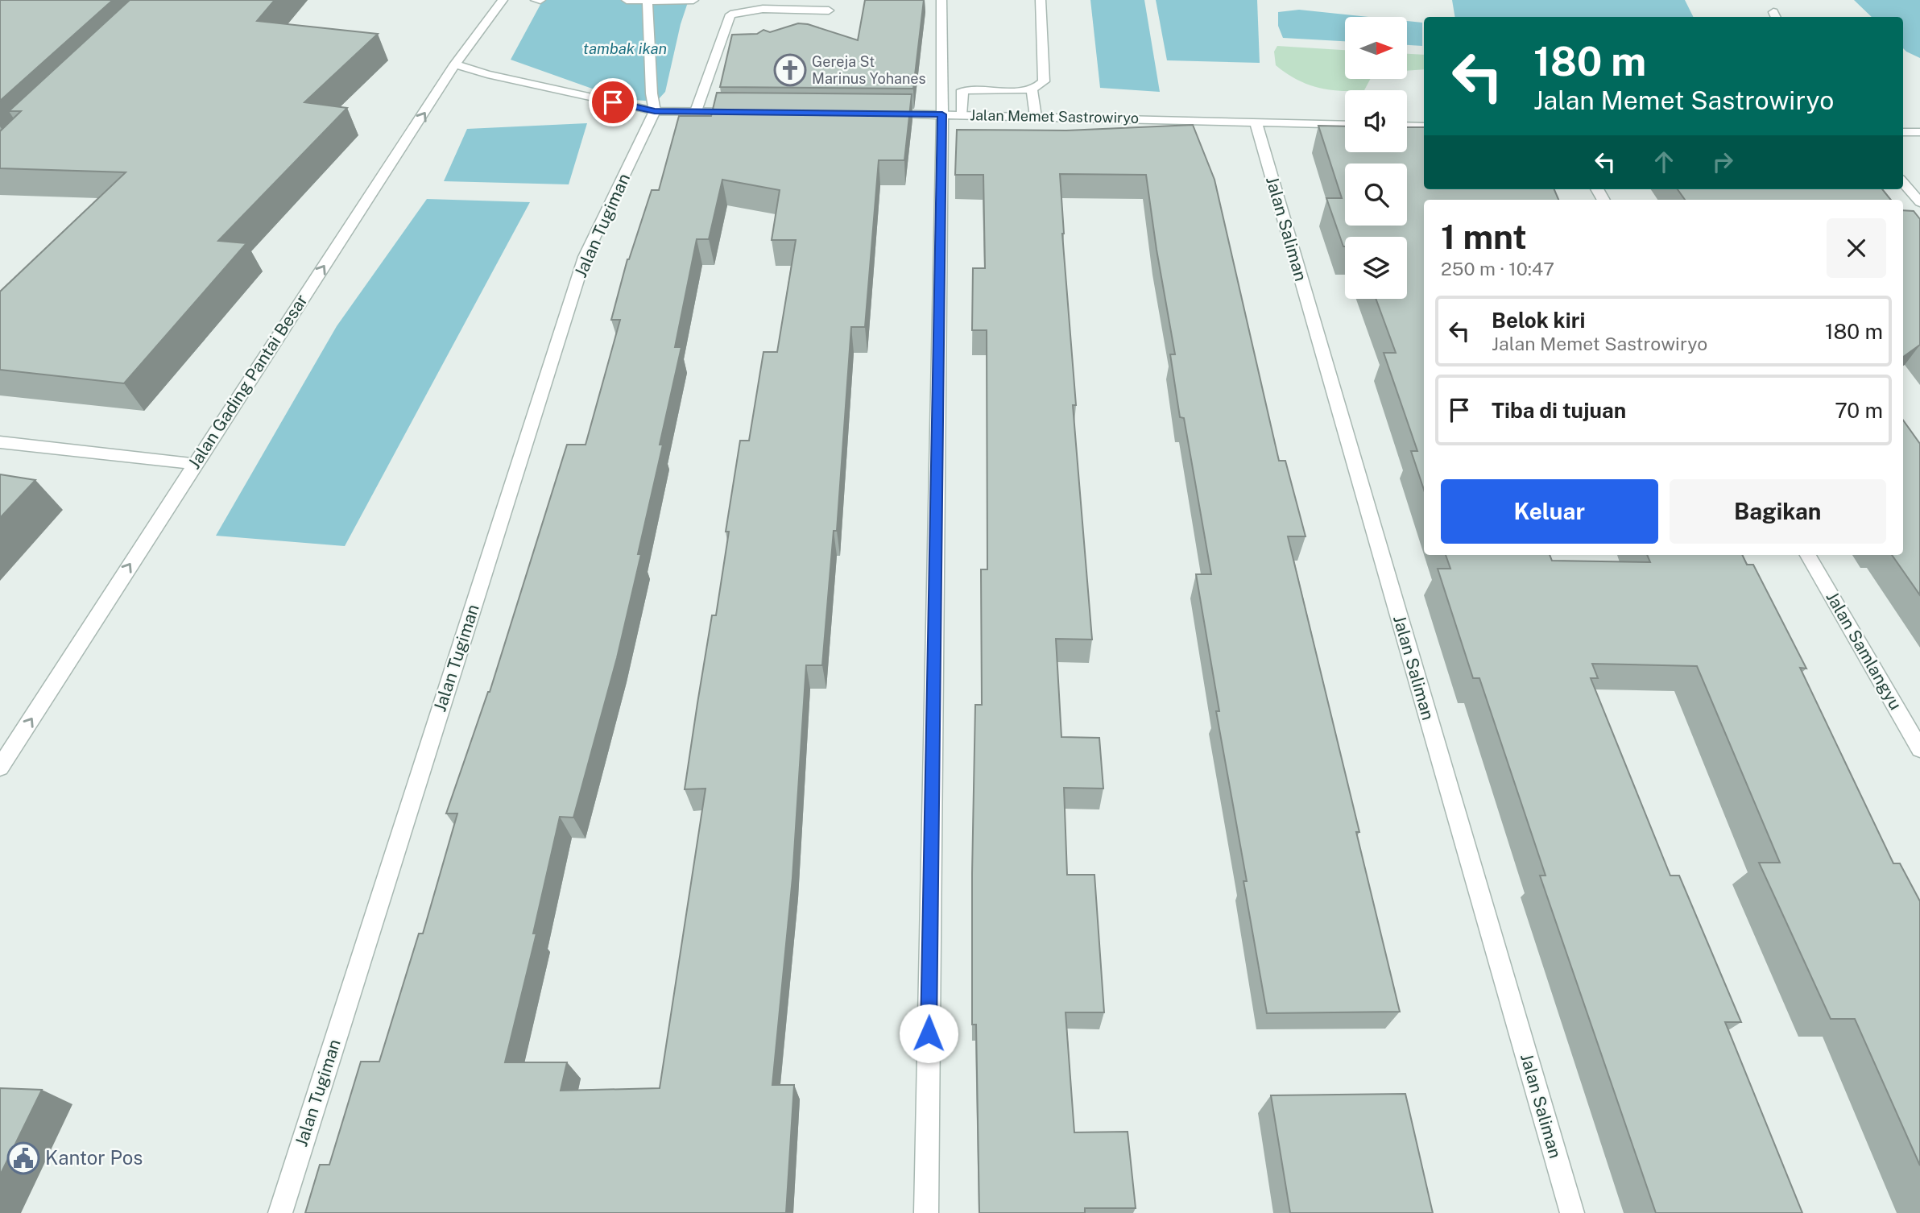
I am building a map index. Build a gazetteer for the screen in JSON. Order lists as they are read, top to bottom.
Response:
{
  "streets": {
    "street": [
      "Jalan Memet Sastrowiryo",
      "Jalan Tugiman",
      "Jalan Saliman",
      "Jalan Gading Pantai Besar",
      "Jalan Samlangyu"
    ]
  },
  "crossings": [
    ["Jalan Memet Sastrowiryo", "Jalan Saliman"]
  ],
  "one_way": ["Jalan Gading Pantai Besar"],
  "water": ["tambak ikan"],
  "places": {
    "church": ["Gereja St Marinus Yohanes"],
    "public building": ["Kantor Pos"]
  },
  "north": "right",
  "page": {
    "turn": ["180 m", "Jalan Memet Sastrowiryo"],
    "heading": ["1 mnt", "250 m · 10:47"],
    "list": [
      {
        "name": "Belok kiri",
        "note": "Jalan Memet Sastrowiryo",
        "value": "180 m"
      },
      {
        "name": "Tiba di tujuan",
        "value": "70 m"
      }
    ],
    "buttons": ["Keluar", "Bagikan"]
  }
}
